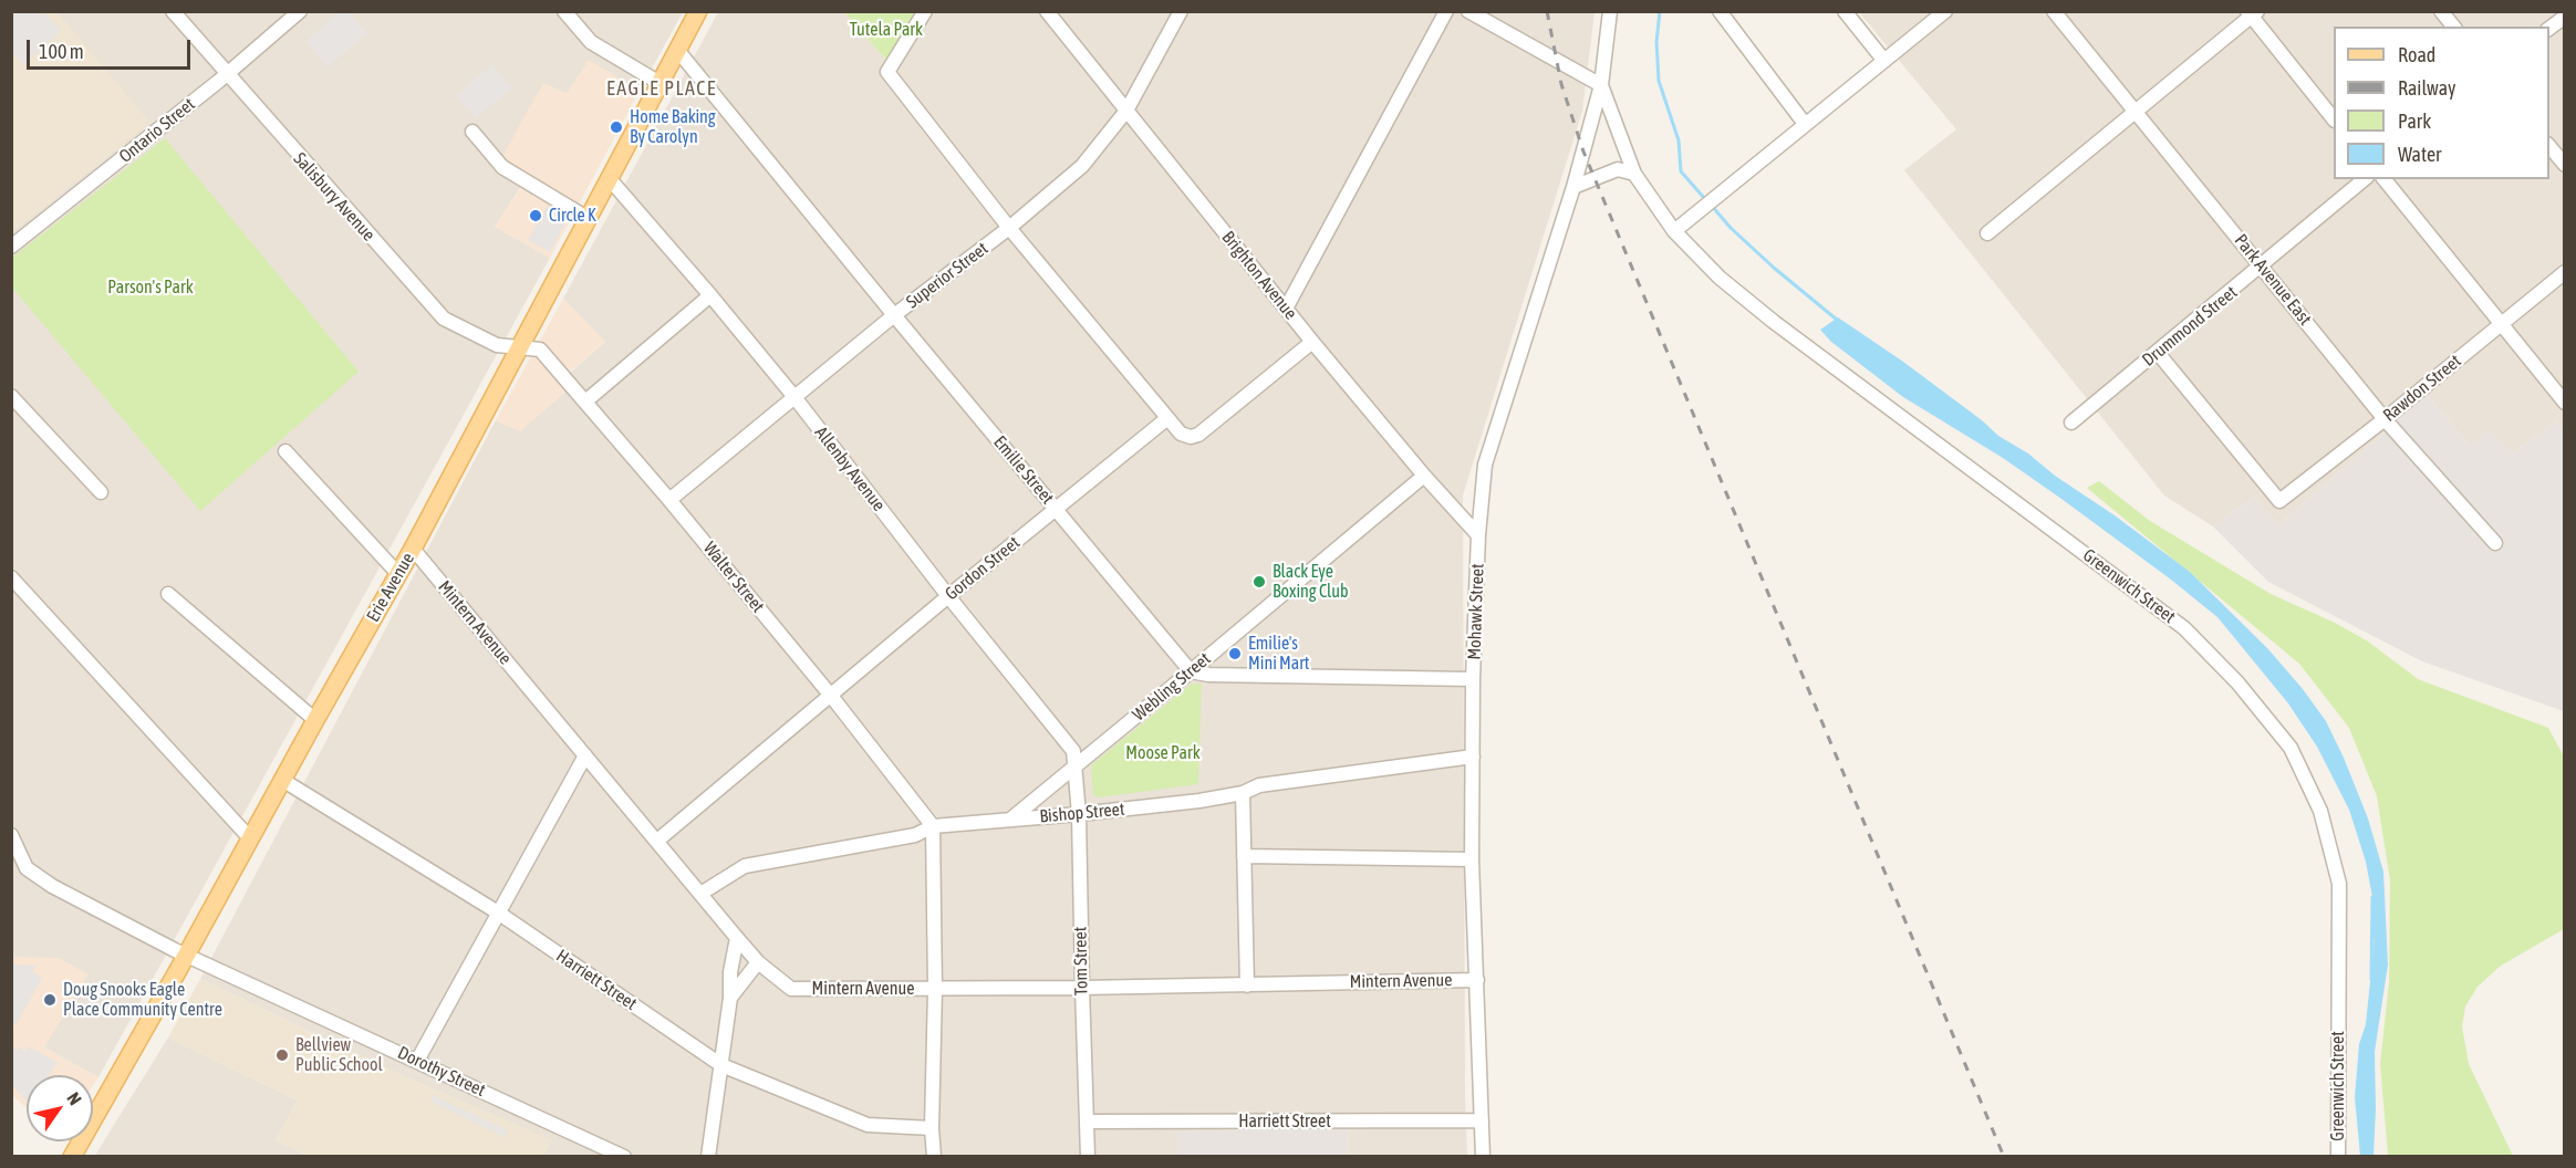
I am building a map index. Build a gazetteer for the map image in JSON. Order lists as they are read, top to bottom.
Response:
{
  "streets": {
    "main road": ["Erie Avenue"],
    "street": [
      "Ontario Street",
      "Salisbury Avenue",
      "Superior Street",
      "Brighton Avenue",
      "Park Avenue East",
      "Drummond Street",
      "Rawdon Street",
      "Allenby Avenue",
      "Emilie Street",
      "Gordon Street",
      "Walter Street",
      "Greenwich Street",
      "Mohawk Street",
      "Mintern Avenue",
      "Webling Street",
      "Bishop Street",
      "Tom Street",
      "Harriett Street",
      "Dorothy Street"
    ]
  },
  "crossings": [
    ["Ontario Street", "Salisbury Avenue"],
    ["Salisbury Avenue", "Walter Street"],
    ["Salisbury Avenue", "Erie Avenue"],
    ["Superior Street", "Brighton Avenue"],
    ["Superior Street", "Allenby Avenue"],
    ["Superior Street", "Emilie Street"],
    ["Superior Street", "Walter Street"],
    ["Brighton Avenue", "Mohawk Street"],
    ["Brighton Avenue", "Webling Street"],
    ["Park Avenue East", "Drummond Street"],
    ["Park Avenue East", "Rawdon Street"],
    ["Drummond Street", "Rawdon Street"],
    ["Allenby Avenue", "Gordon Street"],
    ["Allenby Avenue", "Erie Avenue"],
    ["Allenby Avenue", "Webling Street"],
    ["Allenby Avenue", "Tom Street"],
    ["Emilie Street", "Gordon Street"],
    ["Emilie Street", "Erie Avenue"],
    ["Emilie Street", "Webling Street"],
    ["Gordon Street", "Walter Street"],
    ["Gordon Street", "Mintern Avenue"],
    ["Walter Street", "Erie Avenue"],
    ["Walter Street", "Bishop Street"],
    ["Greenwich Street", "Mohawk Street"],
    ["Erie Avenue", "Mintern Avenue"],
    ["Erie Avenue", "Harriett Street"],
    ["Erie Avenue", "Dorothy Street"],
    ["Mohawk Street", "Mintern Avenue"],
    ["Mohawk Street", "Bishop Street"],
    ["Mohawk Street", "Harriett Street"],
    ["Mintern Avenue", "Bishop Street"],
    ["Mintern Avenue", "Tom Street"],
    ["Webling Street", "Bishop Street"],
    ["Webling Street", "Tom Street"],
    ["Bishop Street", "Tom Street"],
    ["Tom Street", "Harriett Street"]
  ],
  "districts": ["EAGLE PLACE"],
  "parks": ["Tutela Park", "Parson's Park", "Moose Park"],
  "places": [
    "Home Baking By Carolyn",
    "Circle K",
    "Black Eye Boxing Club",
    "Emilie's Mini Mart",
    "Doug Snooks Eagle Place Community Centre",
    "Bellview Public School"
  ],
  "legend": [
    "Road",
    "Railway",
    "Park",
    "Water"
  ],
  "scale_bar": "100 m",
  "north": "top right"
}
